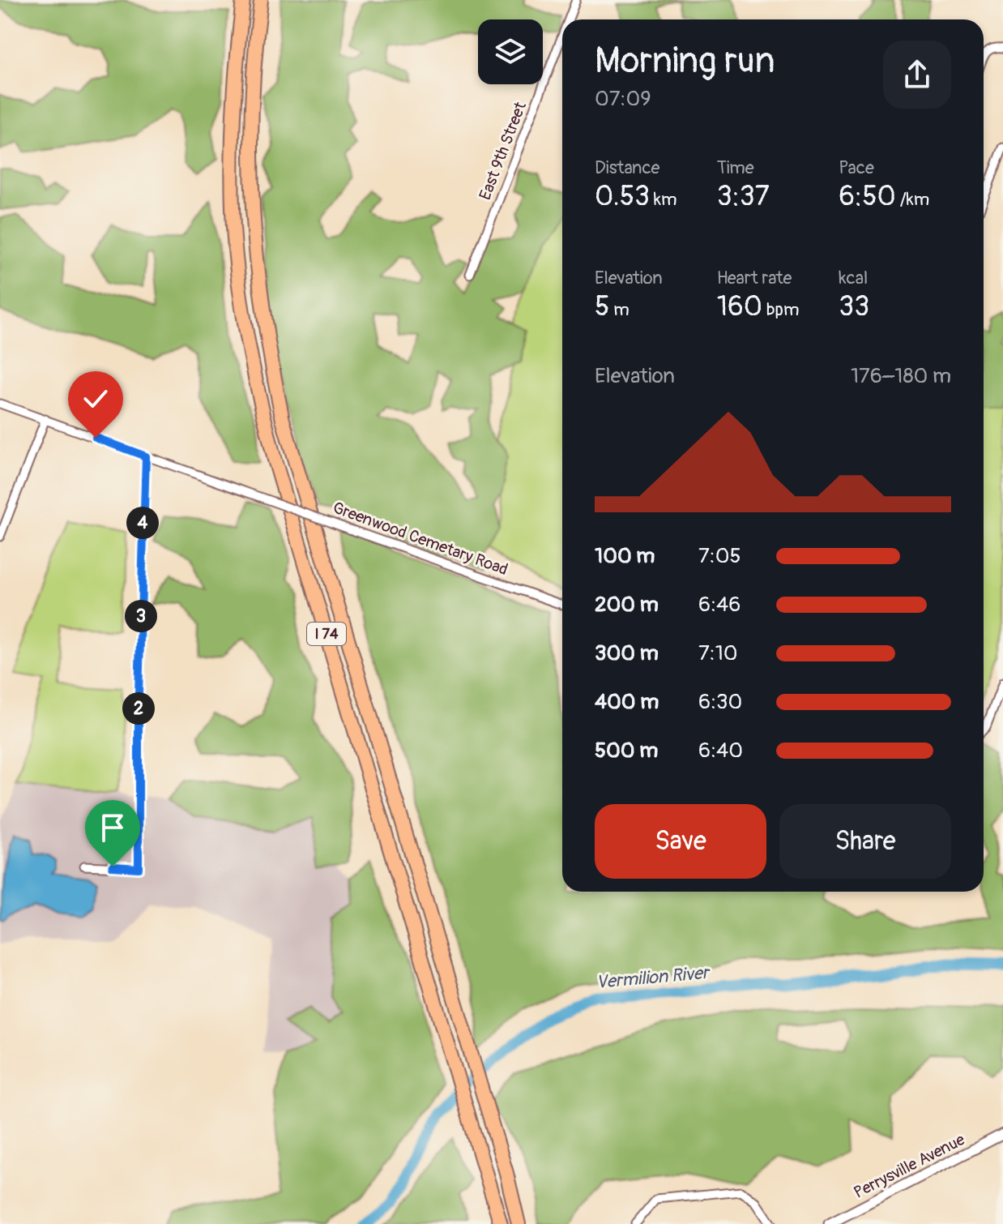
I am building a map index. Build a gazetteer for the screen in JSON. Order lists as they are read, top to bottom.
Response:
{
  "streets": {
    "highway": ["I 74"],
    "street": ["East 9th Street", "Greenwood Cemetary Road", "Perrysville Avenue"]
  },
  "water": ["Vermilion River"],
  "page": {
    "heading": ["Morning run", "07:09"],
    "stats": [
      ["Distance", "0.53 km"],
      ["Time", "3:37"],
      ["Pace", "6:50 /km"],
      ["Elevation", "5 m"],
      ["Heart rate", "160 bpm"],
      ["kcal", "33"]
    ],
    "chart": ["Elevation", "176–180 m"],
    "pins": ["4", "3", "2"],
    "list": [
      {
        "name": "100 m",
        "note": "7:05"
      },
      {
        "name": "200 m",
        "note": "6:46"
      },
      {
        "name": "300 m",
        "note": "7:10"
      },
      {
        "name": "400 m",
        "note": "6:30"
      },
      {
        "name": "500 m",
        "note": "6:40"
      }
    ],
    "buttons": ["Save", "Share"]
  }
}
